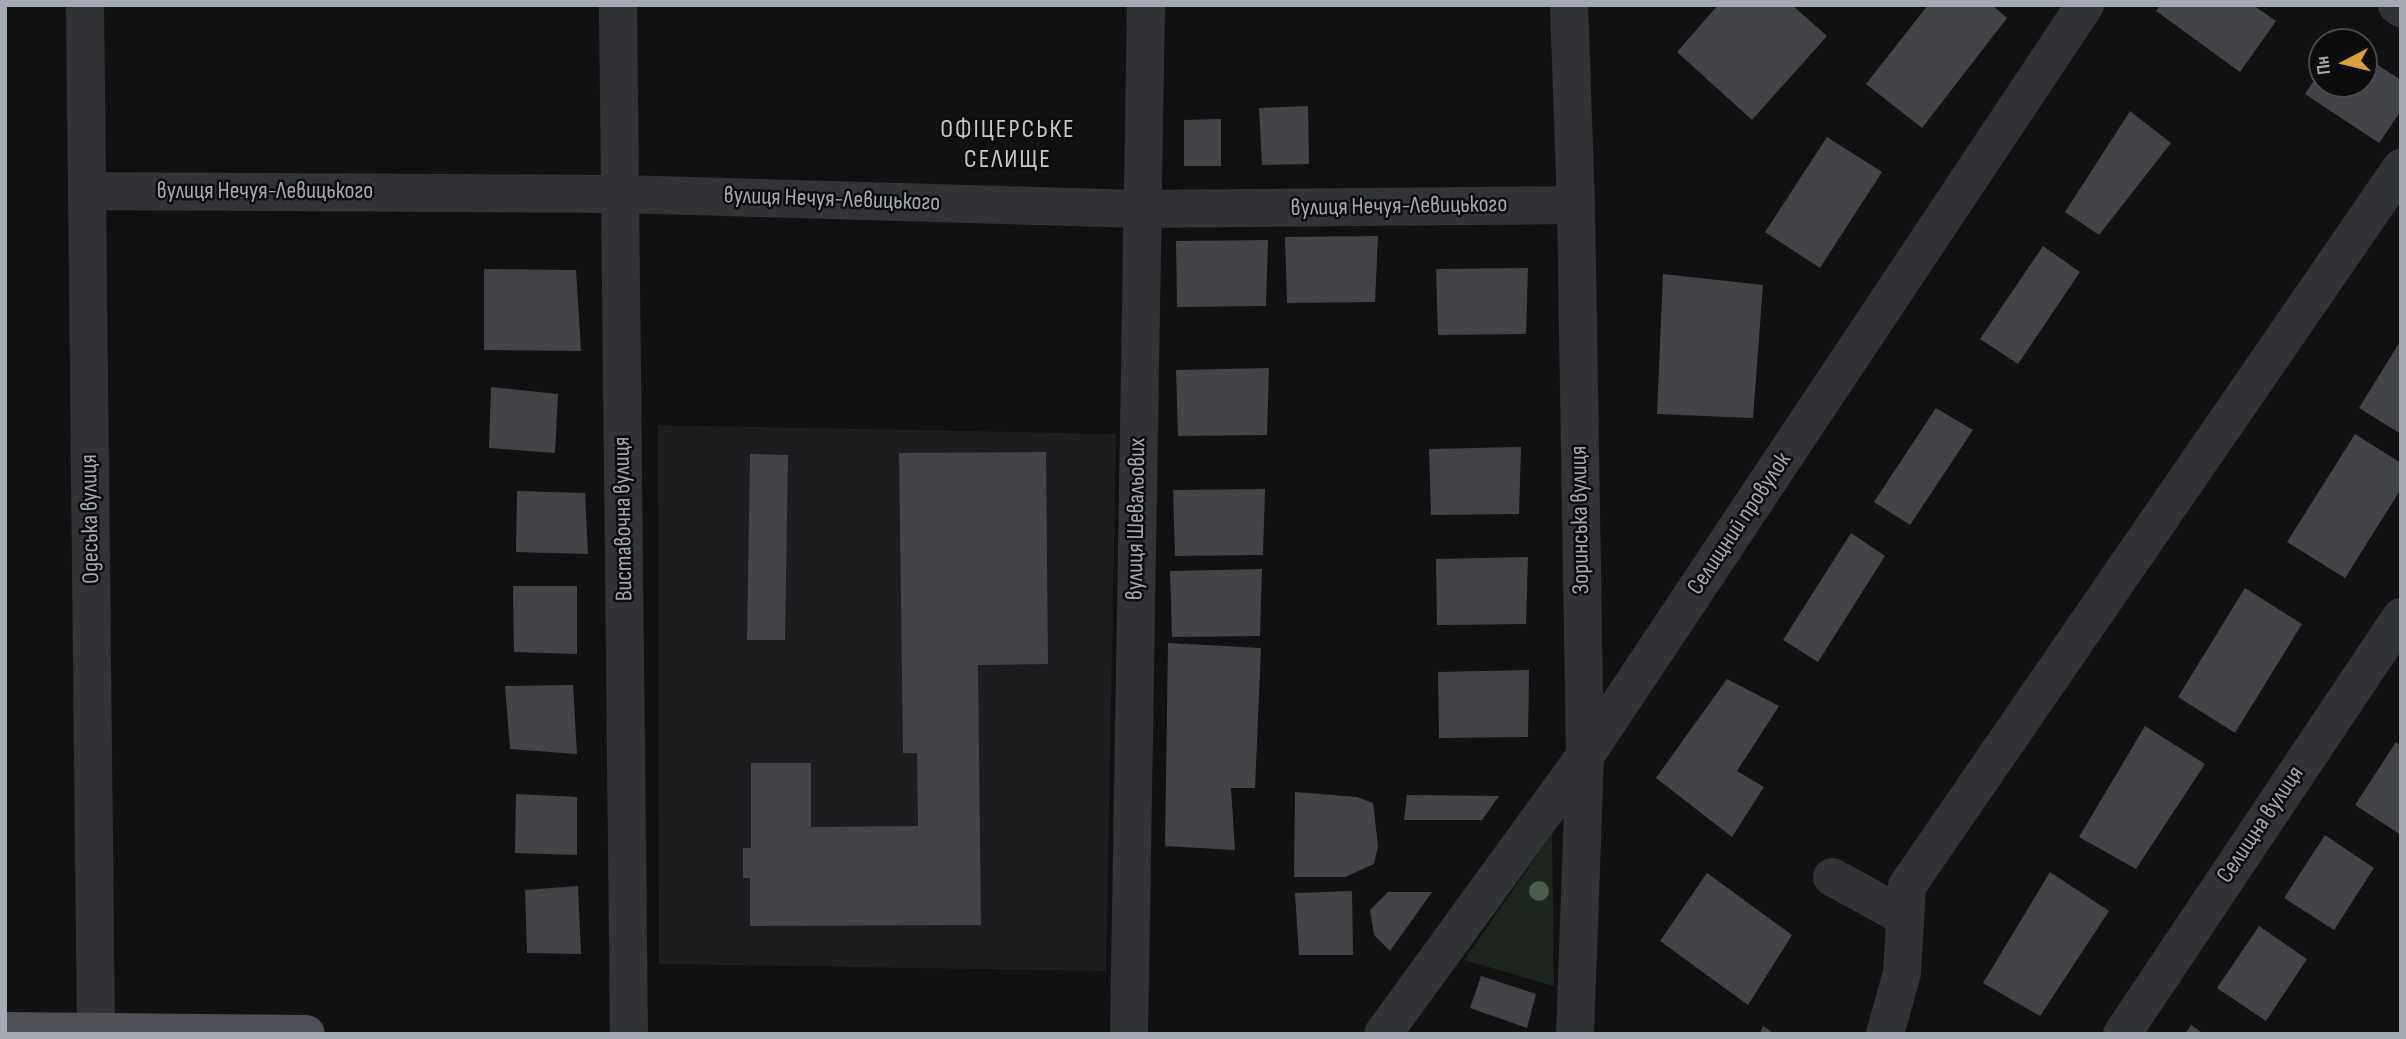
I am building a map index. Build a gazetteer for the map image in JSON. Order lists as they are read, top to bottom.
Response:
{
  "streets": {
    "street": [
      "вулиця Нечуя-Левицького",
      "Одеська вулиця",
      "Виставочна вулиця",
      "вулиця Шевальових",
      "Зоринська вулиця",
      "Селищний провулок",
      "Селищна вулиця"
    ]
  },
  "crossings": [
    ["вулиця Нечуя-Левицького", "Одеська вулиця"],
    ["вулиця Нечуя-Левицького", "Виставочна вулиця"],
    ["вулиця Нечуя-Левицького", "вулиця Шевальових"],
    ["вулиця Нечуя-Левицького", "Зоринська вулиця"],
    ["Зоринська вулиця", "Селищний провулок"]
  ],
  "districts": ["ОФІЦЕРСЬКЕ СЕЛИЩЕ"],
  "north": "left"
}
